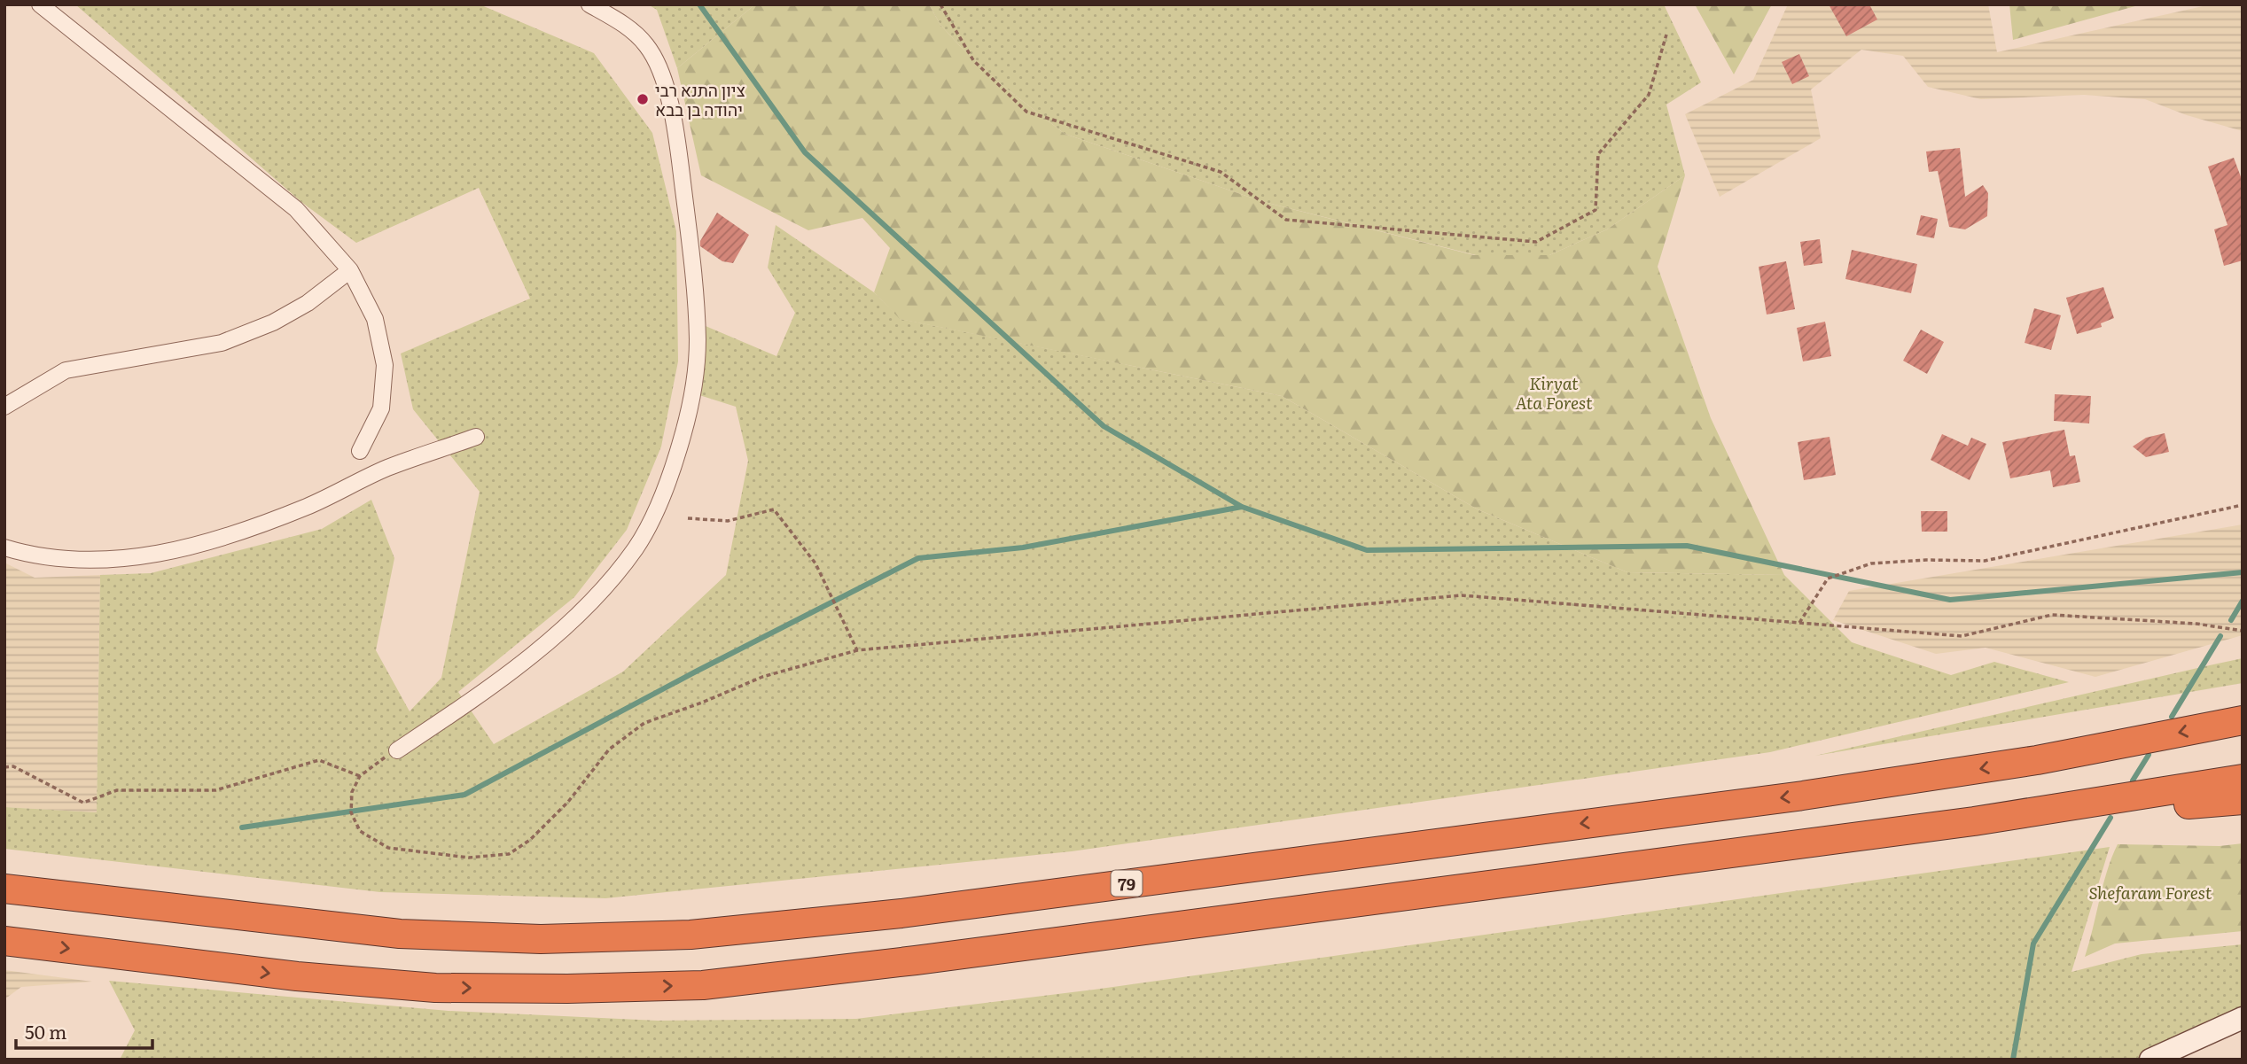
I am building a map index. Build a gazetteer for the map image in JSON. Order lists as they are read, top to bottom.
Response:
{
  "streets": {
    "highway": ["79"]
  },
  "parks": ["Kiryat Ata Forest", "Shefaram Forest"],
  "places": ["ציון התנא רבי יהודה בן בבא"],
  "scale_bar": "50 m"
}
